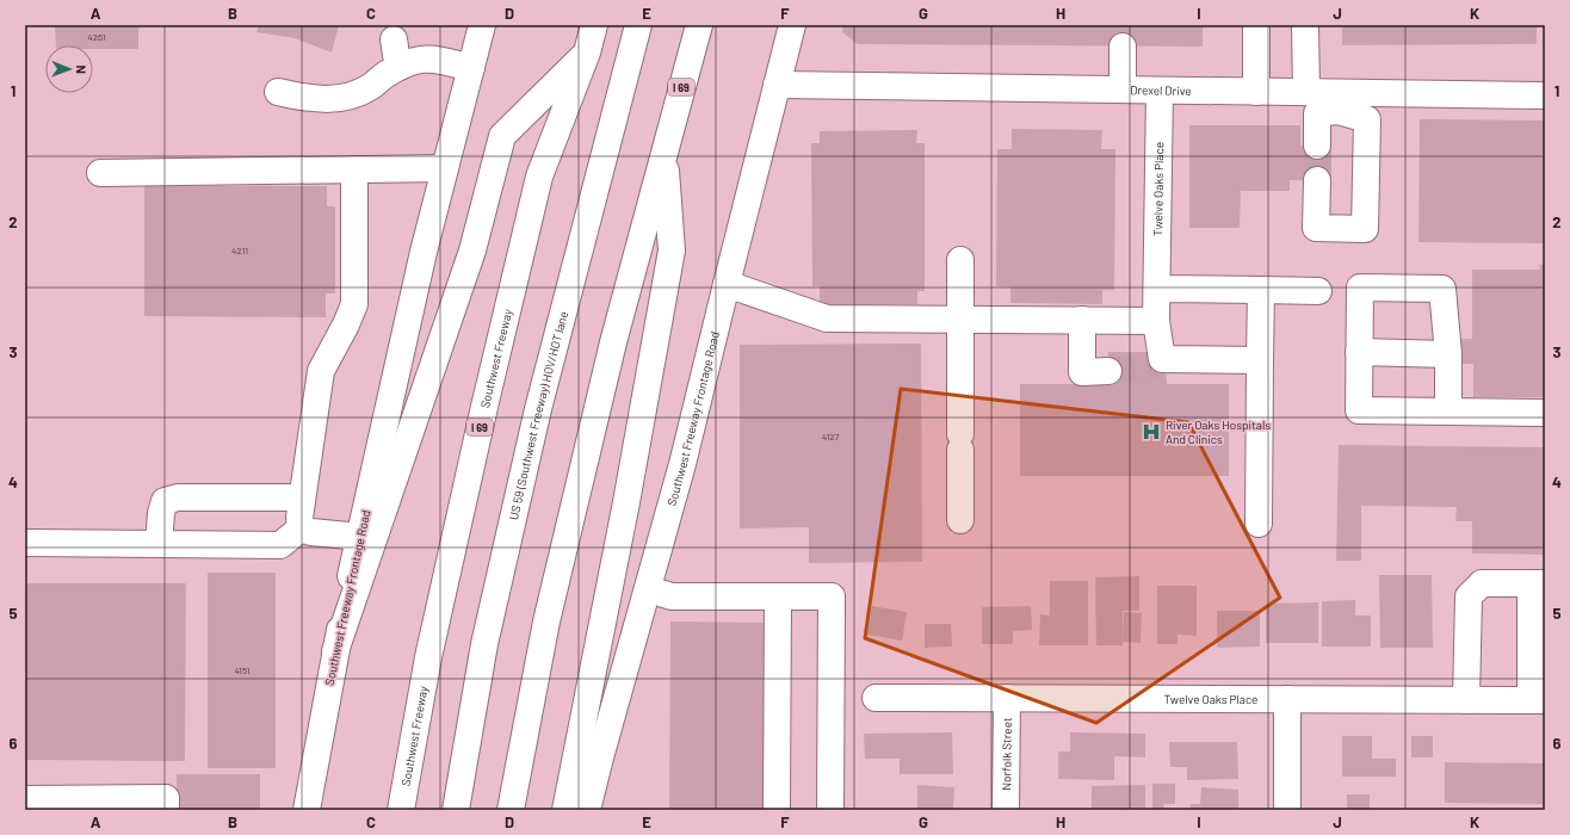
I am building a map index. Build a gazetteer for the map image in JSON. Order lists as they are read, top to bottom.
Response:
{
  "streets": {
    "main road": [
      "I 69",
      "Drexel Drive",
      "Twelve Oaks Place",
      "Southwest Freeway",
      "US 59 (Southwest Freeway) HOV/HOT lane",
      "Southwest Freeway Frontage Road",
      "Norfolk Street"
    ]
  },
  "crossings": [
    ["Drexel Drive", "Twelve Oaks Place"],
    ["Drexel Drive", "Southwest Freeway Frontage Road"],
    ["Twelve Oaks Place", "Norfolk Street"]
  ],
  "places": {
    "hospital": ["River Oaks Hospitals And Clinics"]
  },
  "house_numbers": [
    "4261",
    "4211",
    "4127",
    "4151"
  ],
  "north": "right",
  "grid": {
    "columns": [
      "A",
      "B",
      "C",
      "D",
      "E",
      "F",
      "G",
      "H",
      "I",
      "J",
      "K"
    ],
    "rows": [
      "1",
      "2",
      "3",
      "4",
      "5",
      "6"
    ]
  }
}
